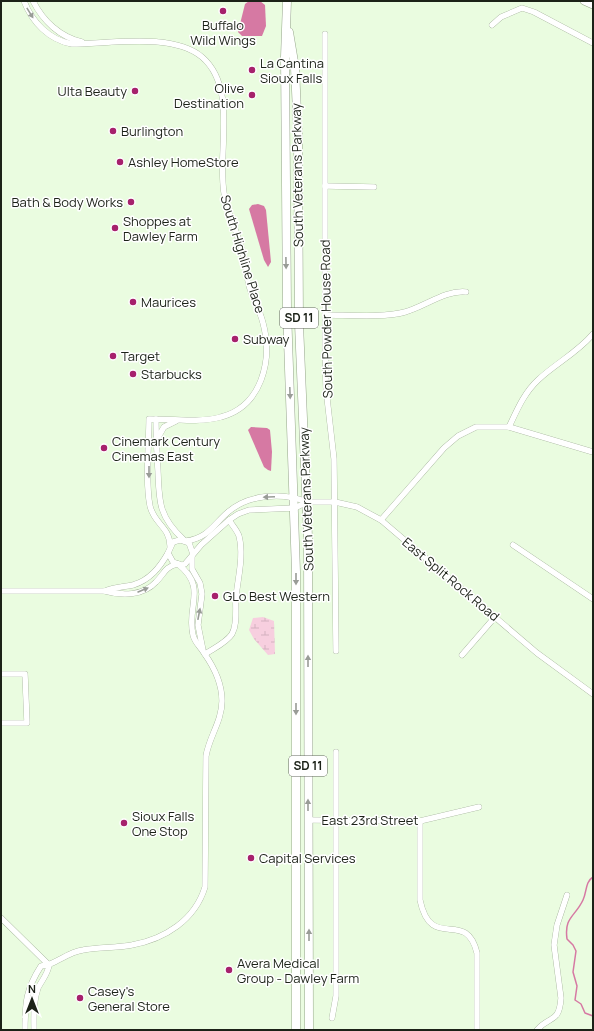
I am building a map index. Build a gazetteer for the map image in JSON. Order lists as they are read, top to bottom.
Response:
{
  "streets": {
    "highway": ["South Veterans Parkway", "SD 11"],
    "street": [
      "South Highline Place",
      "South Powder House Road",
      "East Split Rock Road",
      "East 23rd Street"
    ]
  },
  "crossings": [
    ["South Veterans Parkway", "East Split Rock Road"],
    ["South Veterans Parkway", "East 23rd Street"],
    ["South Powder House Road", "East Split Rock Road"]
  ],
  "places": [
    "Buffalo Wild Wings",
    "La Cantina Sioux Falls",
    "Ulta Beauty",
    "Olive Destination",
    "Burlington",
    "Ashley HomeStore",
    "Bath & Body Works",
    "Shoppes at Dawley Farm",
    "Maurices",
    "Subway",
    "Target",
    "Starbucks",
    "Cinemark Century Cinemas East",
    "GLo Best Western",
    "Sioux Falls One Stop",
    "Capital Services",
    "Avera Medical Group - Dawley Farm",
    "Casey's General Store"
  ],
  "north": "top"
}
